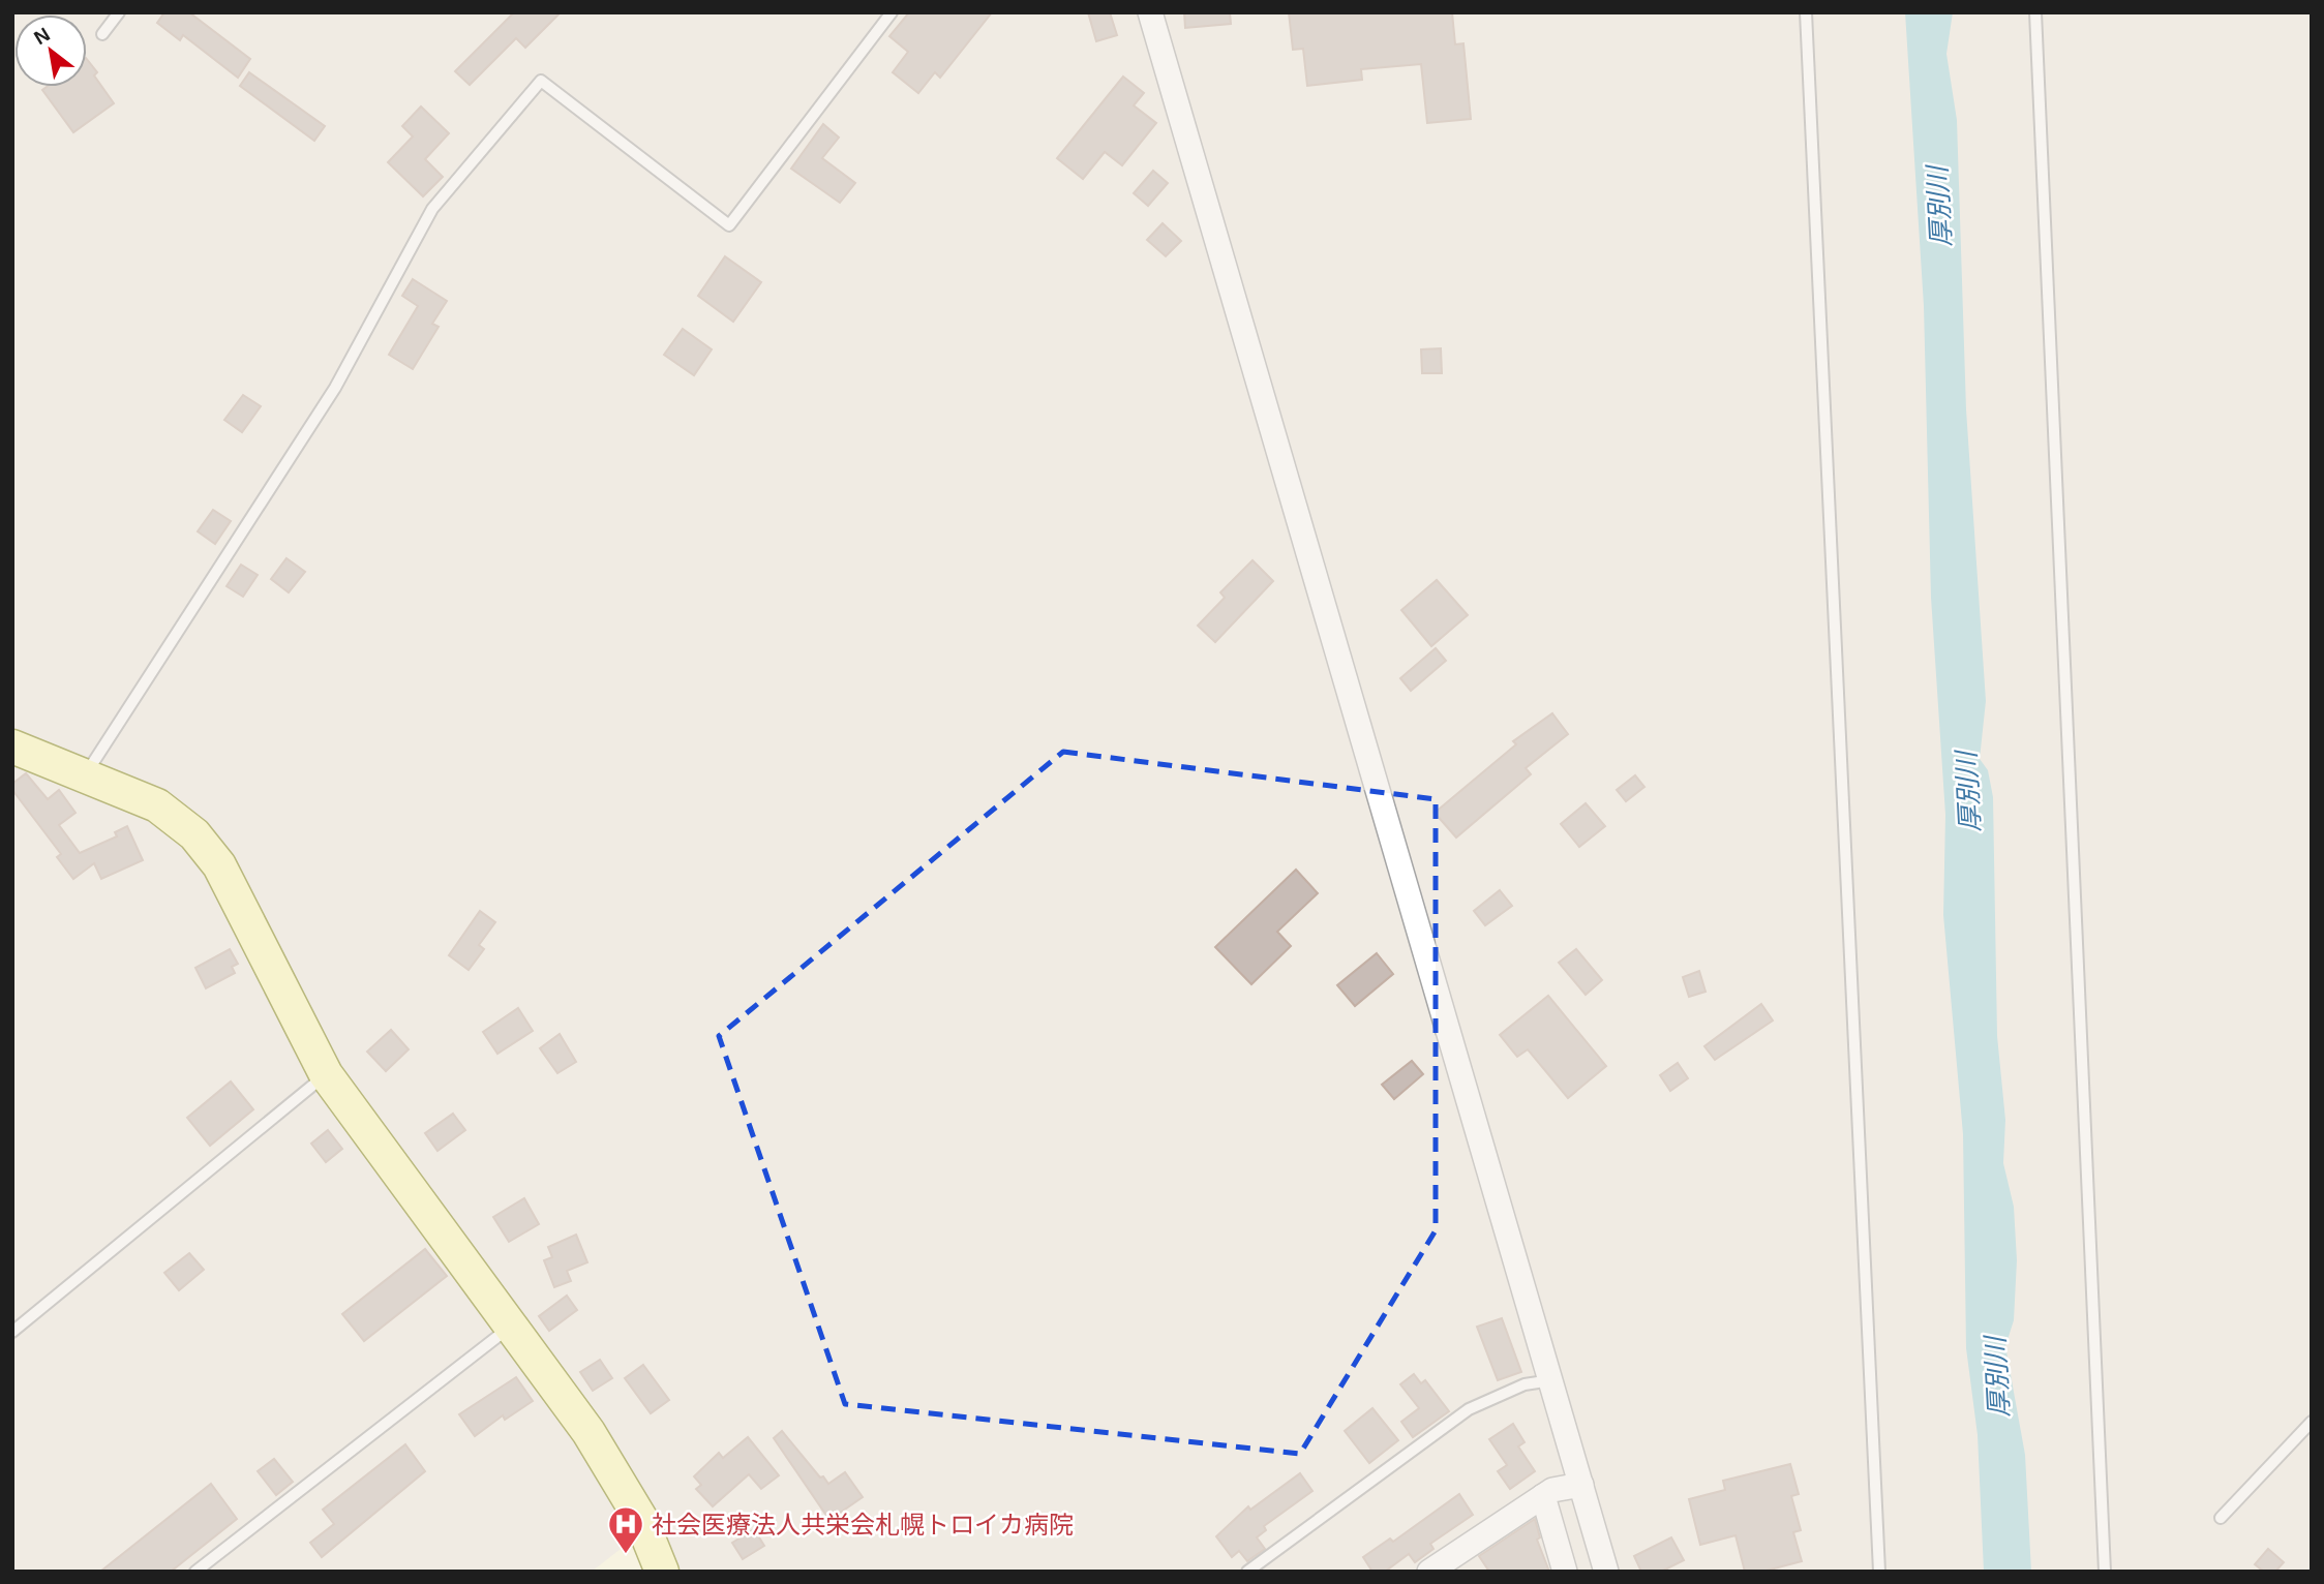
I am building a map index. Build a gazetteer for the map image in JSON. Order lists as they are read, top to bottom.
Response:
{
  "water": ["厚別川"],
  "places": {
    "hospital": ["社会医療法人共栄会札幌トロイカ病院"]
  },
  "north": "top left"
}
